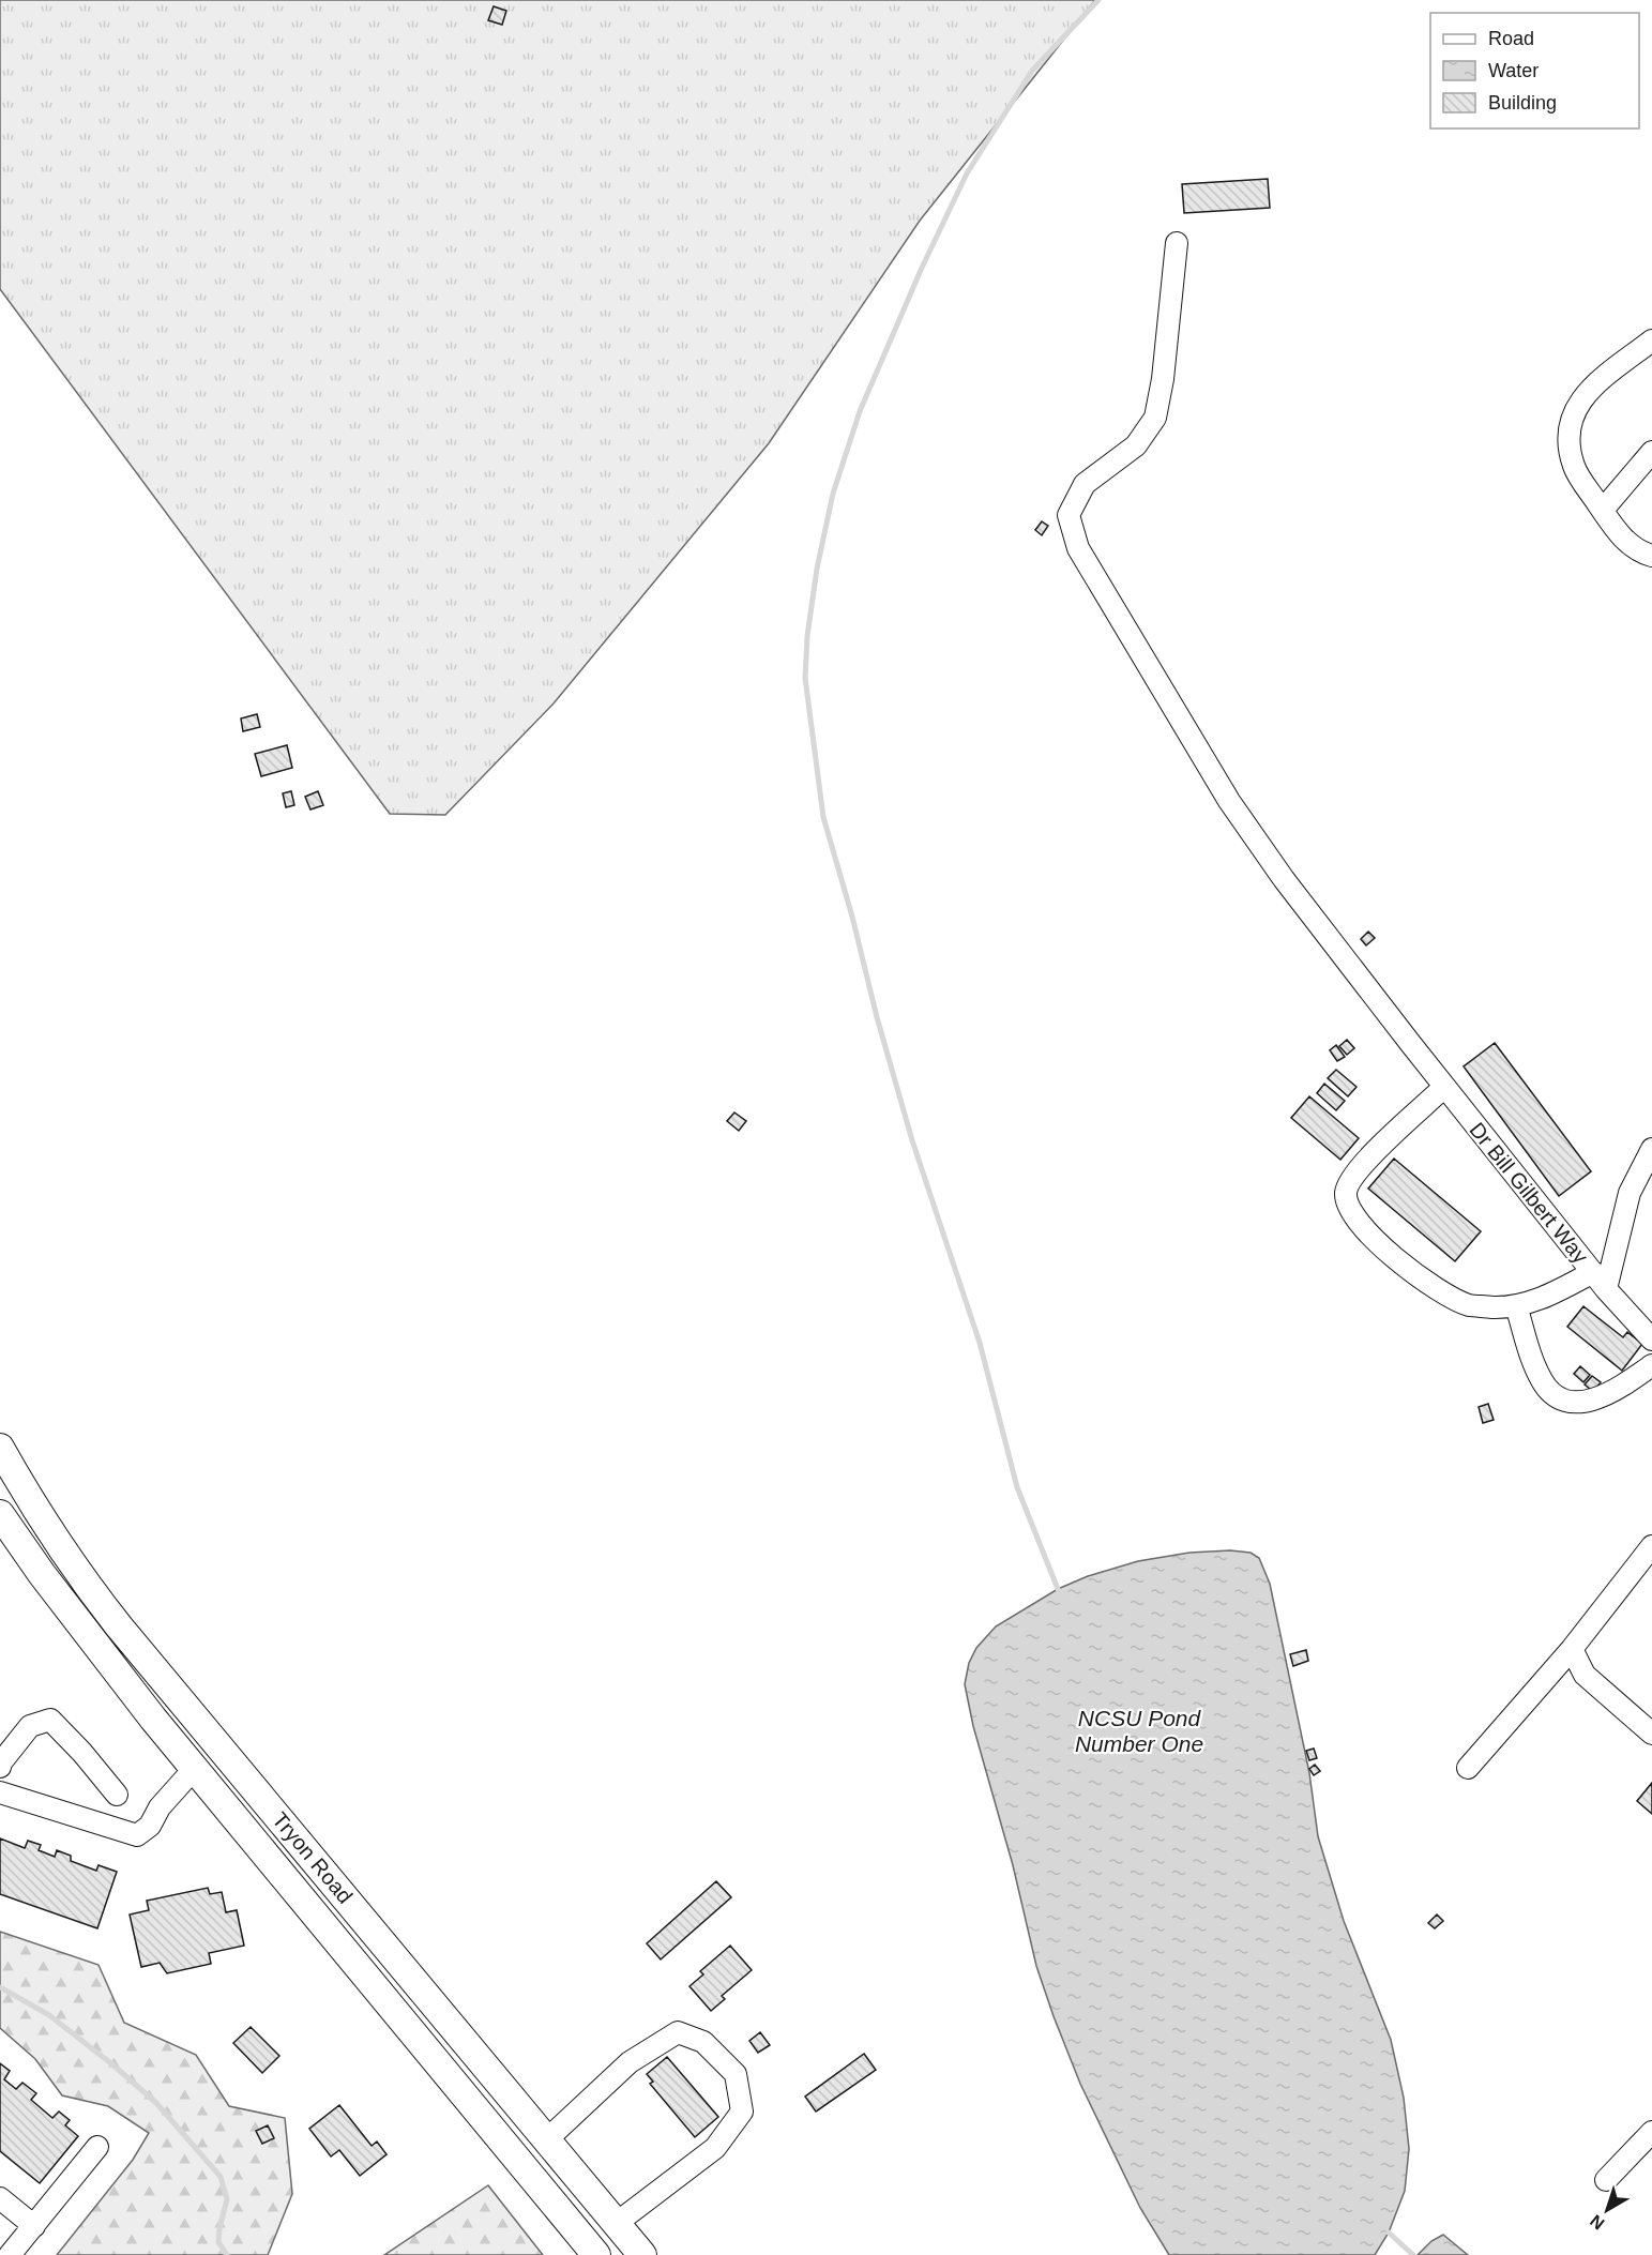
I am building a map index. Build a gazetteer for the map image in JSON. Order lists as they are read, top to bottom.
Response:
{
  "streets": {
    "main road": ["Tryon Road"],
    "street": ["Dr Bill Gilbert Way"]
  },
  "water": ["NCSU Pond Number One"],
  "legend": ["Road", "Water", "Building"],
  "north": "bottom left"
}
